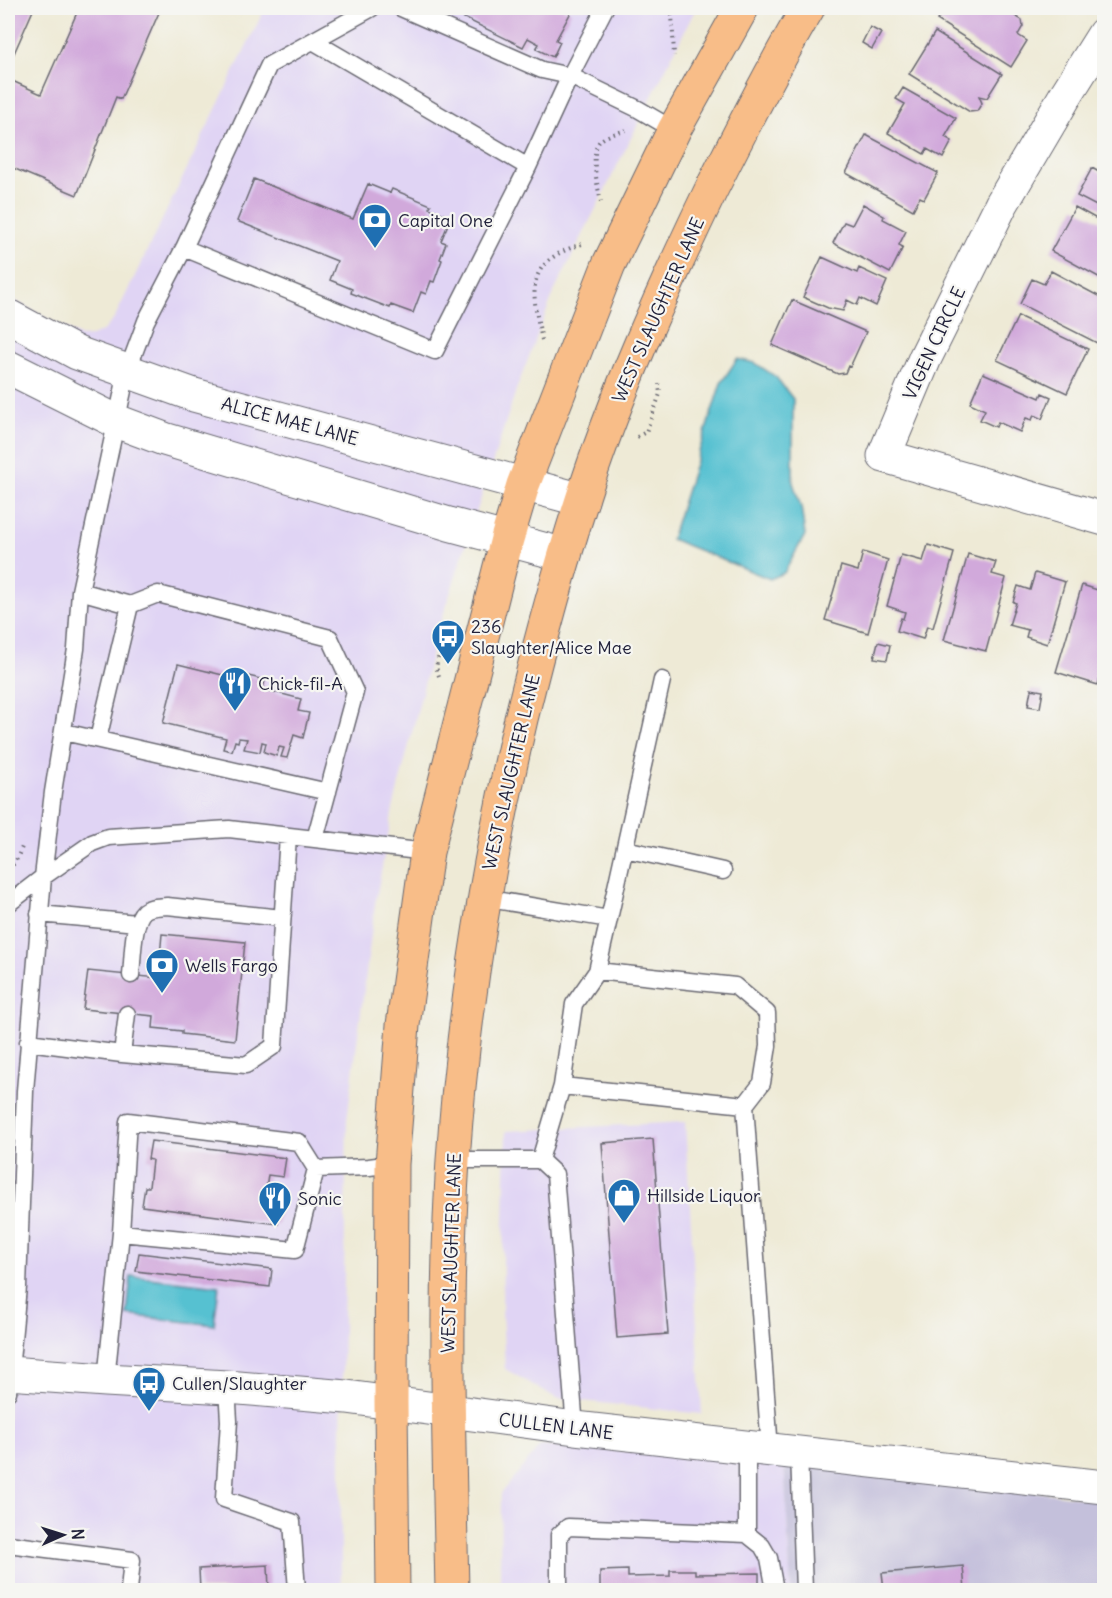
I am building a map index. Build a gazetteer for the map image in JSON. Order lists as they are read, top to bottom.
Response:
{
  "streets": {
    "main road": ["WEST SLAUGHTER LANE"],
    "street": ["VIGEN CIRCLE", "ALICE MAE LANE", "CULLEN LANE"]
  },
  "crossings": [
    ["WEST SLAUGHTER LANE", "ALICE MAE LANE"],
    ["WEST SLAUGHTER LANE", "CULLEN LANE"]
  ],
  "places": {
    "bank": ["Capital One", "Wells Fargo"],
    "bus stop": ["236 Slaughter/Alice Mae", "Cullen/Slaughter"],
    "restaurant": ["Chick-fil-A", "Sonic"],
    "shop": ["Hillside Liquor"]
  },
  "north": "right"
}
